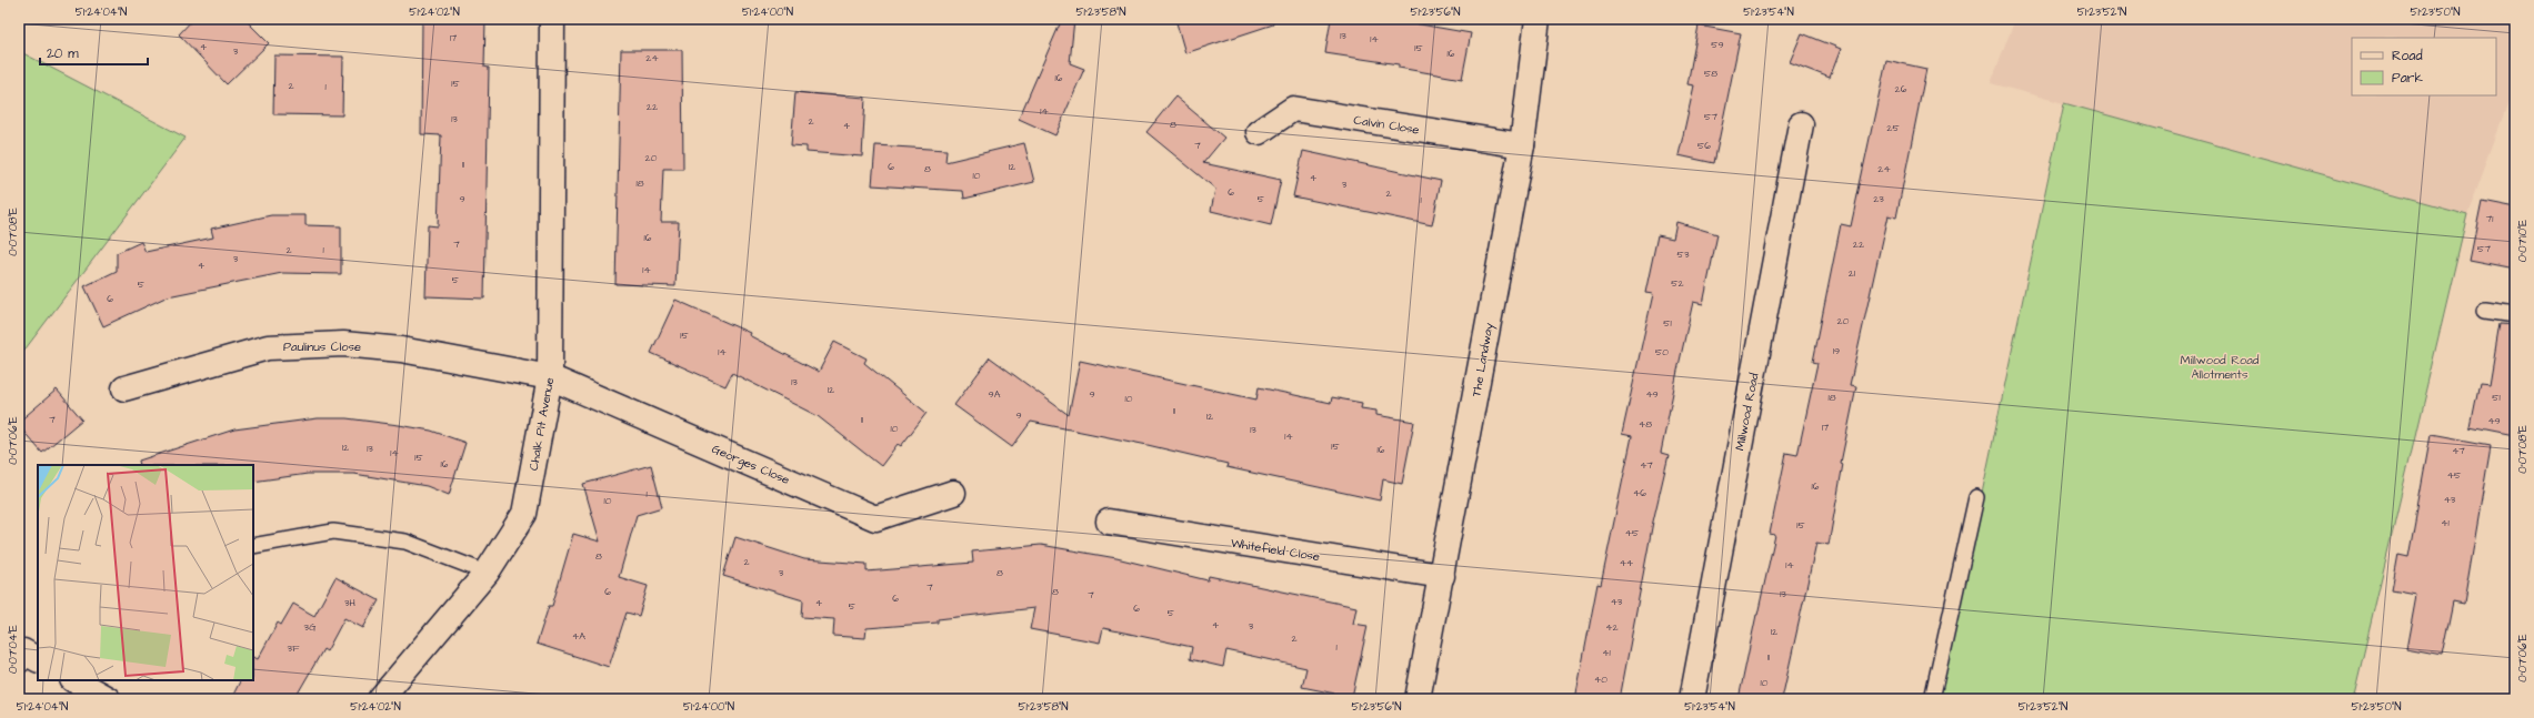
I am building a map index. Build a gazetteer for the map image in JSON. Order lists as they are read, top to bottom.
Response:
{
  "streets": {
    "street": [
      "Calvin Close",
      "Paulinus Close",
      "The Landway",
      "Millwood Road",
      "Chalk Pit Avenue",
      "Georges Close",
      "Whitefield Close"
    ]
  },
  "crossings": [
    ["Calvin Close", "The Landway"],
    ["Paulinus Close", "Chalk Pit Avenue"],
    ["Paulinus Close", "Georges Close"],
    ["The Landway", "Whitefield Close"],
    ["Chalk Pit Avenue", "Georges Close"]
  ],
  "parks": ["Millwood Road Allotments"],
  "house_numbers": [
    "13",
    "17",
    "14",
    "59",
    "4",
    "15",
    "3",
    "16",
    "24",
    "58",
    "16",
    "15",
    "2",
    "1",
    "26",
    "22",
    "14",
    "57",
    "13",
    "2",
    "8",
    "4",
    "25",
    "7",
    "56",
    "20",
    "11",
    "6",
    "12",
    "8",
    "24",
    "10",
    "4",
    "18",
    "3",
    "6",
    "2",
    "9",
    "5",
    "23",
    "1",
    "71",
    "16",
    "7",
    "22",
    "57",
    "2",
    "1",
    "53",
    "3",
    "4",
    "14",
    "21",
    "5",
    "52",
    "5",
    "6",
    "20",
    "51",
    "15",
    "19",
    "14",
    "50",
    "13",
    "12",
    "9A",
    "9",
    "49",
    "18",
    "51",
    "10",
    "11",
    "9",
    "12",
    "7",
    "11",
    "49",
    "48",
    "17",
    "10",
    "13",
    "14",
    "15",
    "12",
    "13",
    "16",
    "47",
    "14",
    "15",
    "16",
    "47",
    "45",
    "16",
    "46",
    "1",
    "43",
    "10",
    "41",
    "15",
    "45",
    "8",
    "2",
    "44",
    "14",
    "3",
    "8",
    "7",
    "6",
    "8",
    "13",
    "7",
    "6",
    "43",
    "3H",
    "4",
    "5",
    "6",
    "5",
    "4",
    "3",
    "3G",
    "42",
    "12",
    "4A",
    "2",
    "1",
    "3F",
    "41",
    "11",
    "40",
    "10"
  ],
  "legend": ["Road", "Park"],
  "scale_bar": "20 m",
  "coordinates": [
    "51°24'04\"N",
    "51°24'02\"N",
    "51°24'00\"N",
    "51°23'58\"N",
    "51°23'56\"N",
    "51°23'54\"N",
    "51°23'52\"N",
    "51°23'50\"N",
    "0°07'08\"E",
    "0°07'10\"E",
    "0°07'06\"E",
    "0°07'04\"E"
  ]
}
